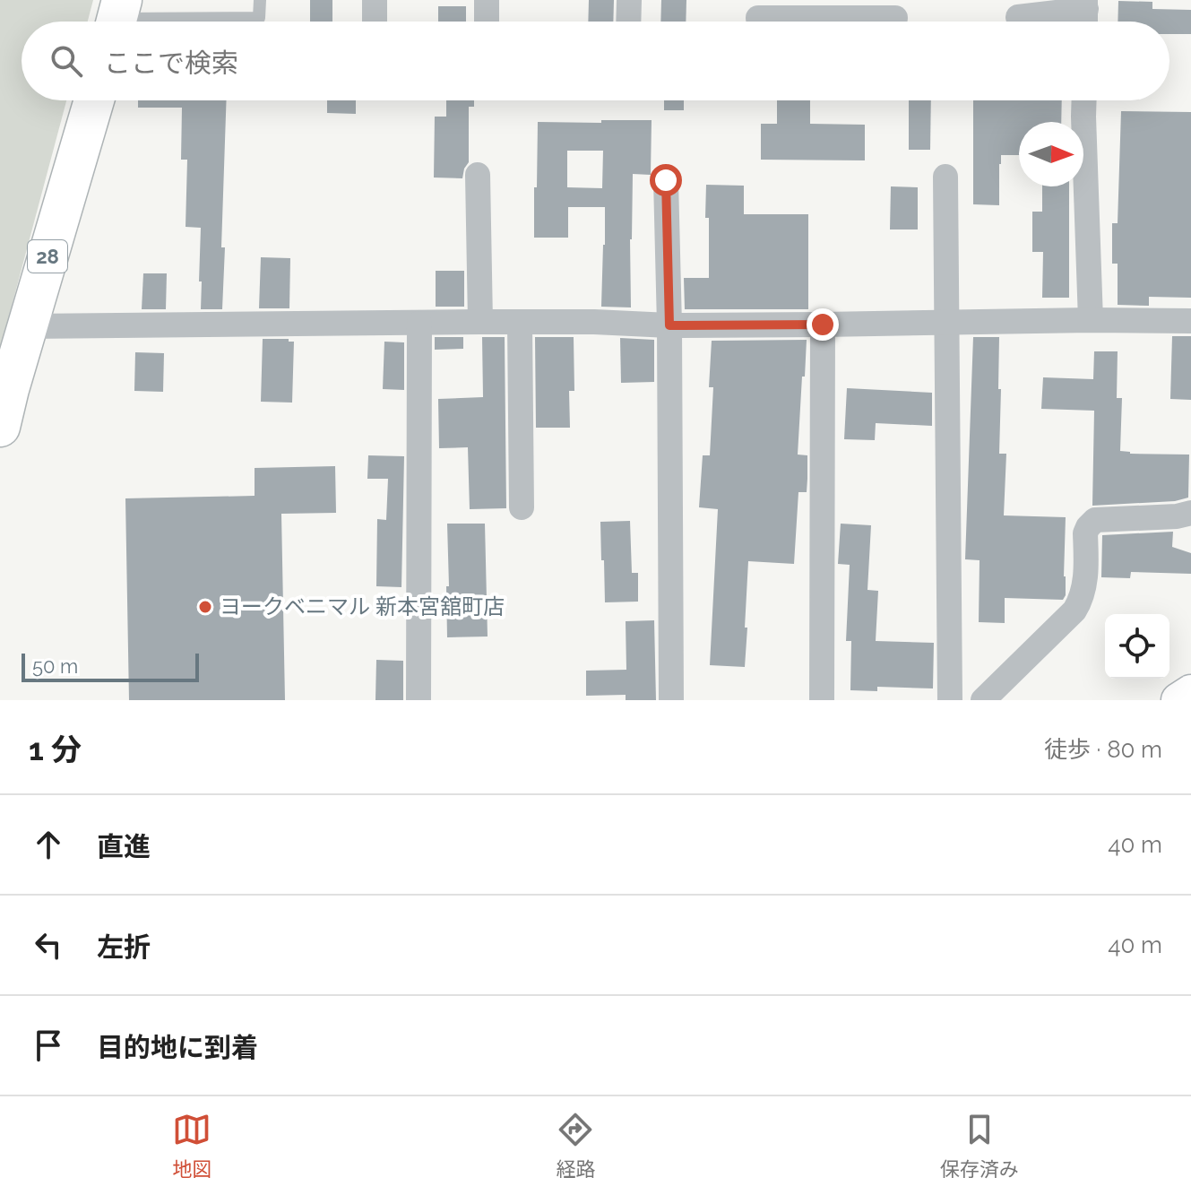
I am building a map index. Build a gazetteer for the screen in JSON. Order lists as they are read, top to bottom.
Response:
{
  "streets": {
    "main road": ["28"]
  },
  "places": ["ヨークベニマル 新本宮舘町店"],
  "scale_bar": "50 m",
  "north": "right",
  "page": {
    "search": "ここで検索",
    "scale": "50 m",
    "heading": ["1 分", "徒歩 · 80 m"],
    "list": [
      ["直進", "40 m"],
      ["左折", "40 m"],
      "目的地に到着"
    ],
    "nav": ["地図", "経路", "保存済み"]
  }
}
